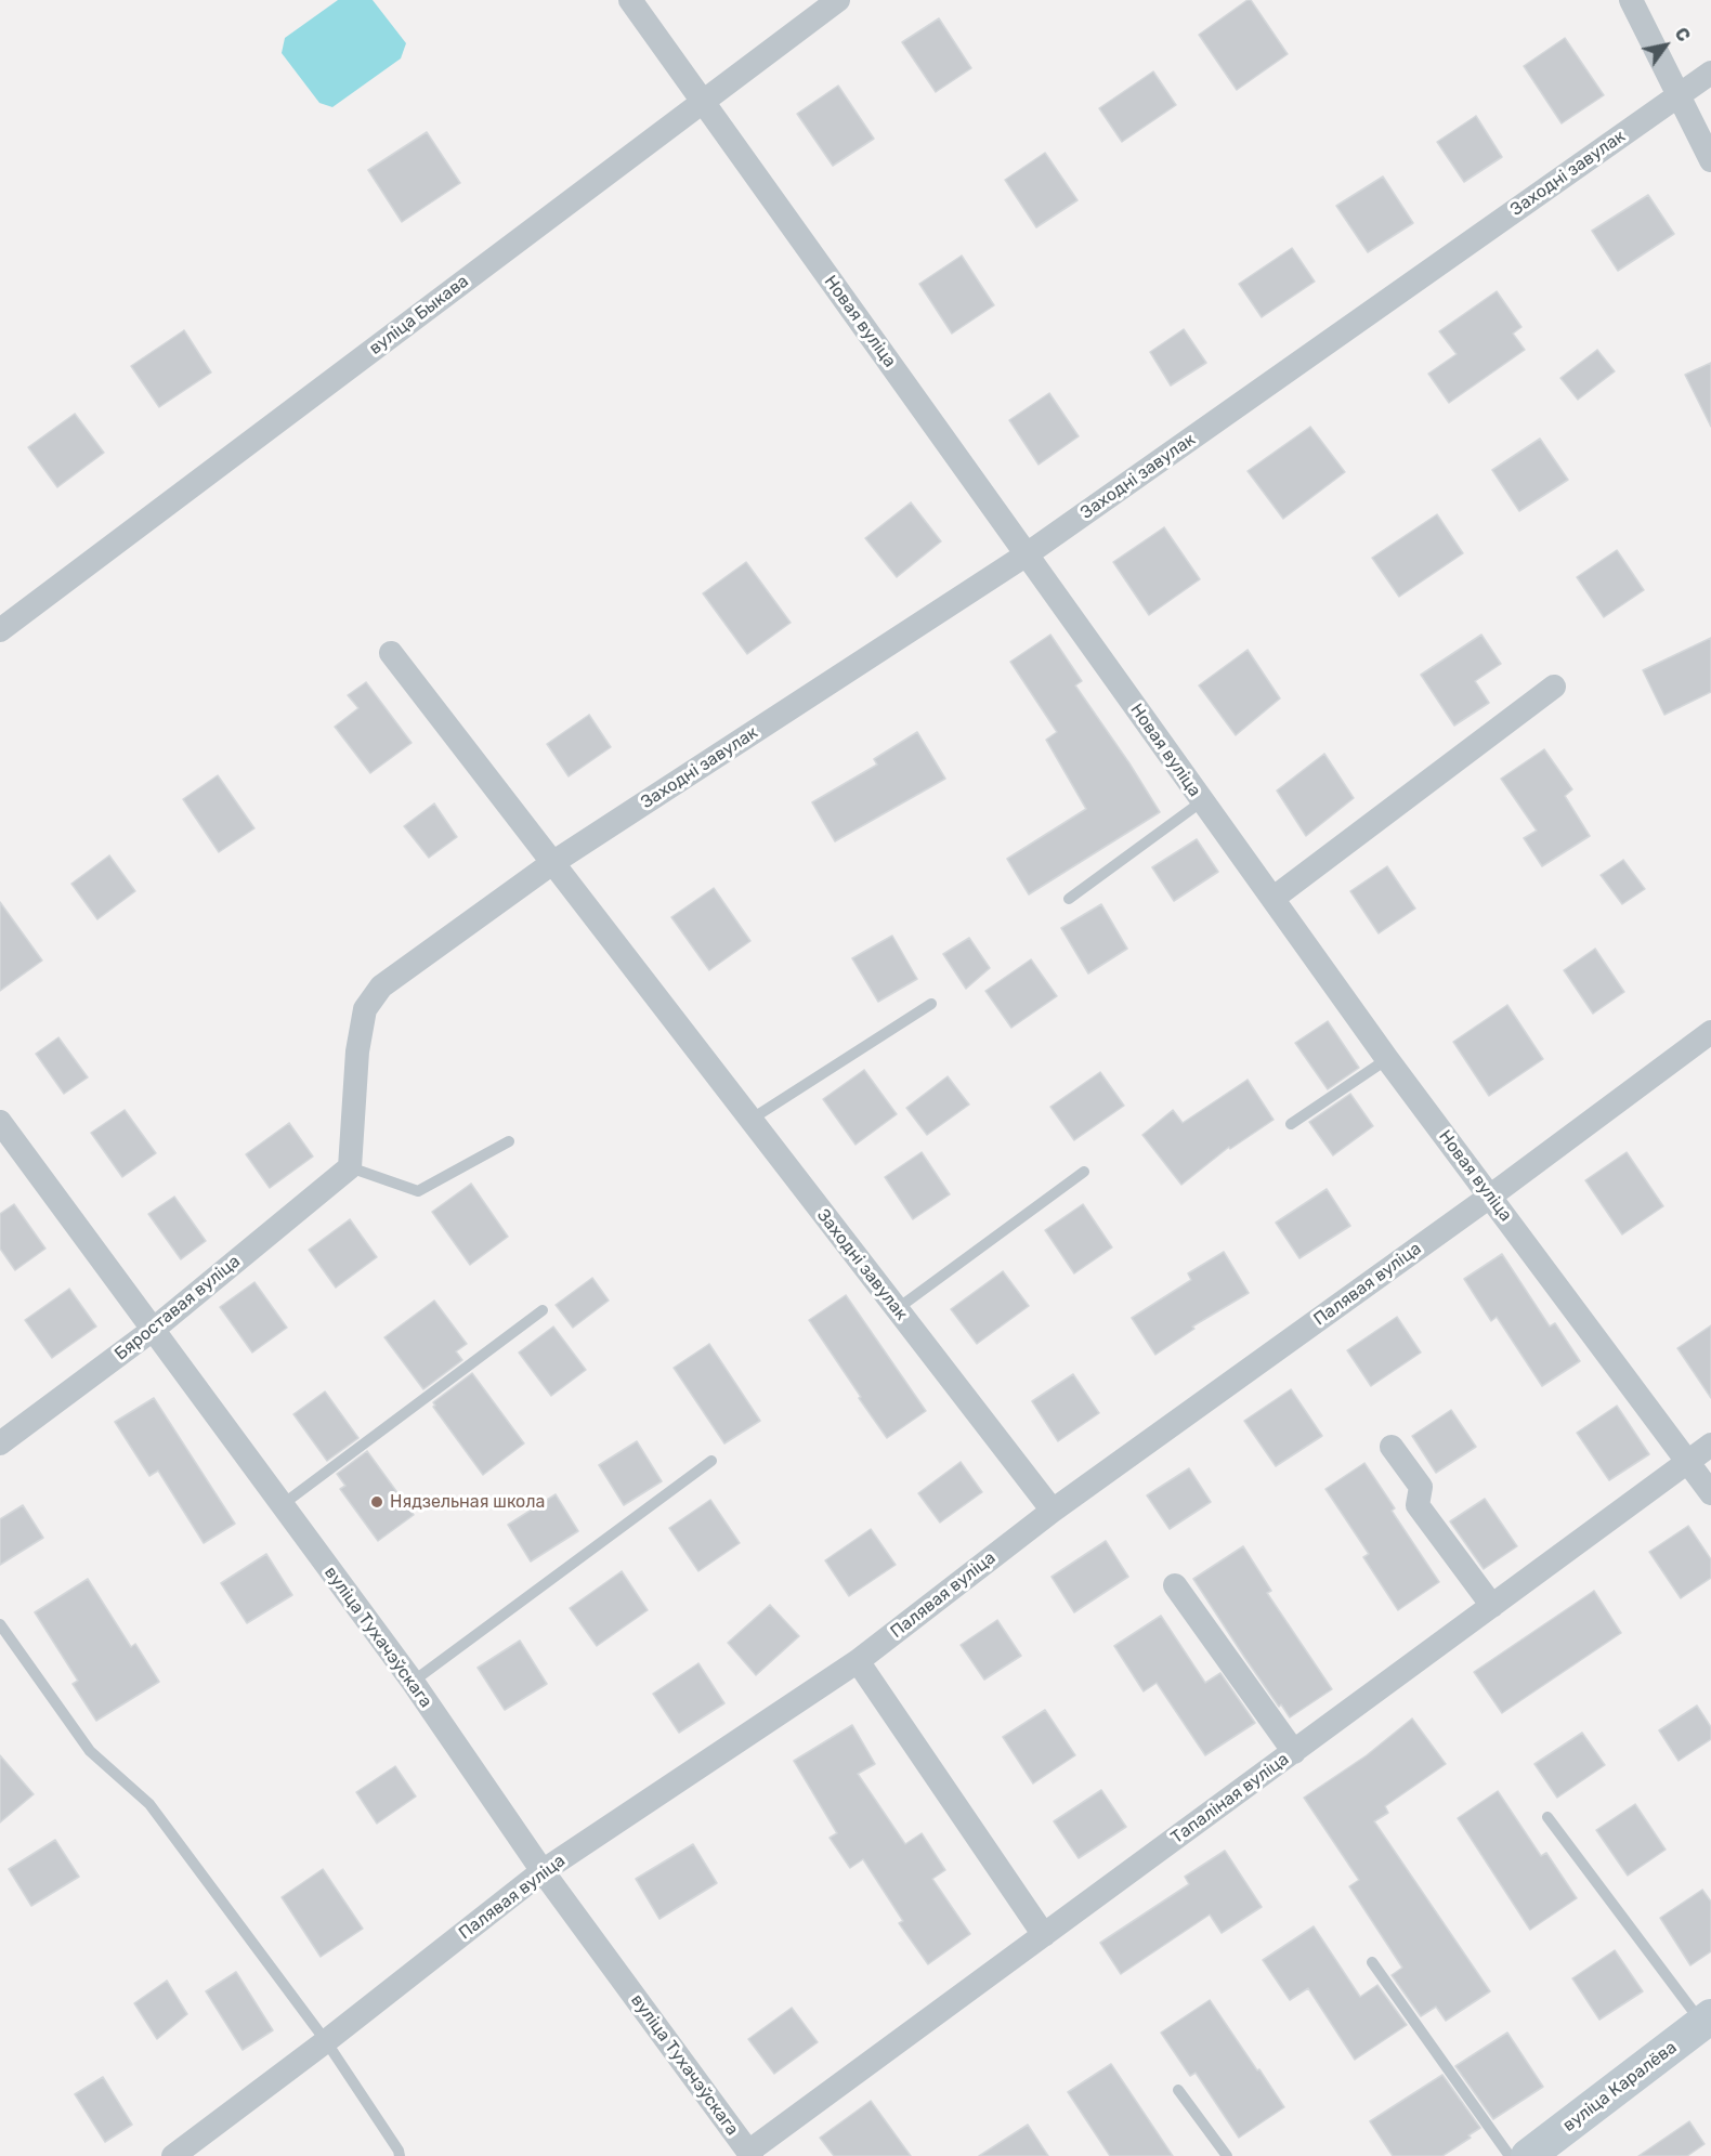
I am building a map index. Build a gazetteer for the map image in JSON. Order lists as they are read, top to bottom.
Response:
{
  "streets": {
    "main road": ["вуліца Каралёва"],
    "street": [
      "Заходні завулак",
      "вуліца Быкава",
      "Новая вуліца",
      "Палявая вуліца",
      "Бяроставая вуліца",
      "вуліца Тухачэўскага",
      "Тапаліная вуліца"
    ]
  },
  "crossings": [
    ["Заходні завулак", "Новая вуліца"],
    ["Заходні завулак", "Палявая вуліца"],
    ["Заходні завулак", "Бяроставая вуліца"],
    ["вуліца Быкава", "Новая вуліца"],
    ["Новая вуліца", "Палявая вуліца"],
    ["Новая вуліца", "Тапаліная вуліца"],
    ["Палявая вуліца", "вуліца Тухачэўскага"],
    ["Бяроставая вуліца", "вуліца Тухачэўскага"],
    ["вуліца Тухачэўскага", "Тапаліная вуліца"]
  ],
  "places": ["Нядзельная школа"],
  "north": "top right"
}
